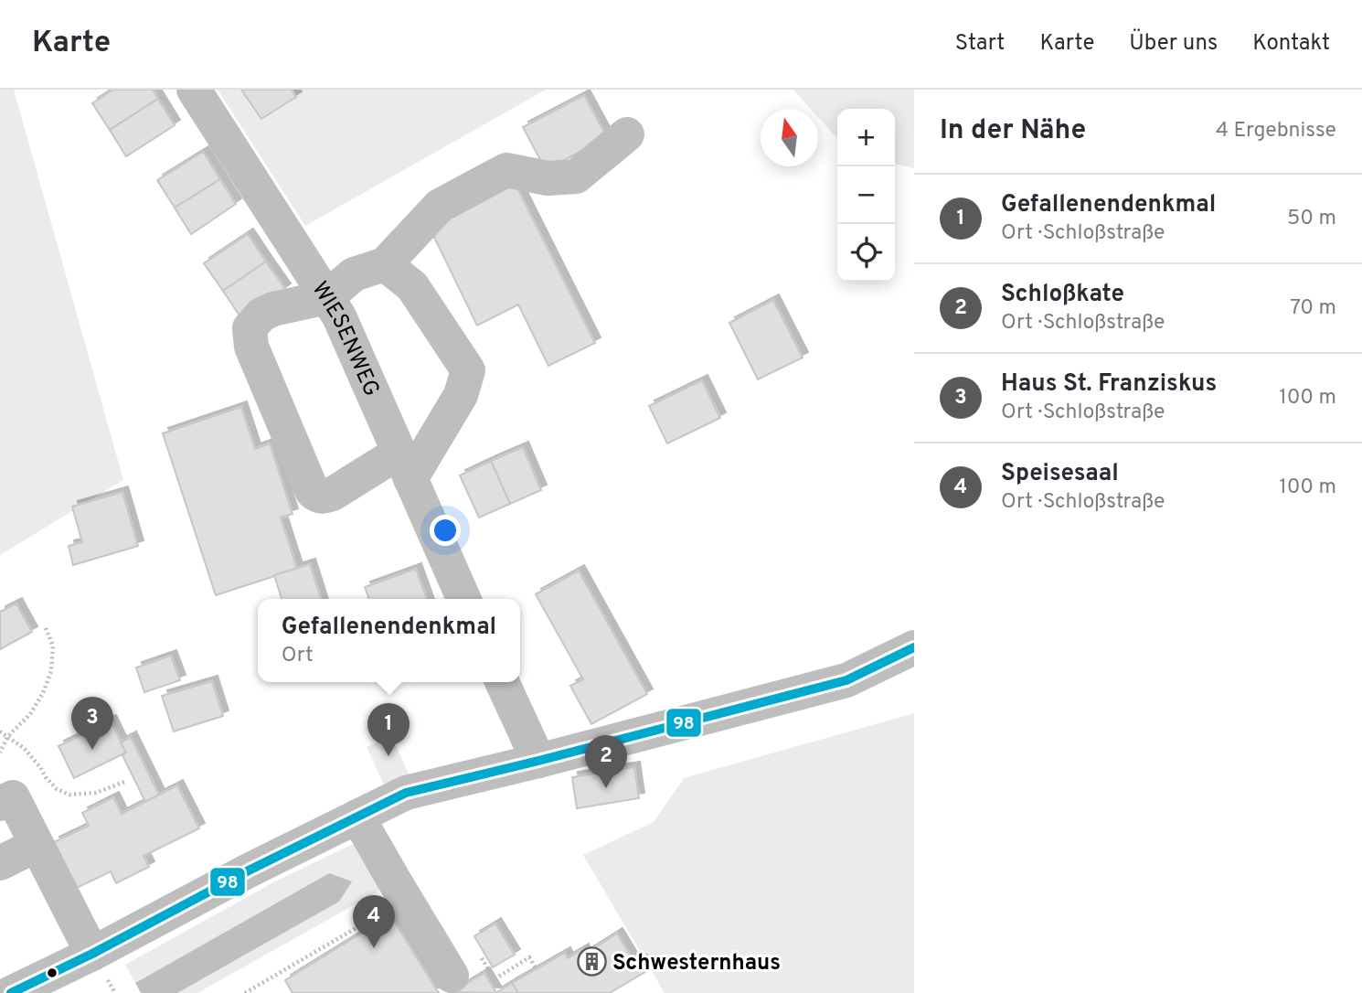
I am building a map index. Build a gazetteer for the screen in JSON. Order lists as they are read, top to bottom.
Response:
{
  "streets": {
    "street": ["WIESENWEG"]
  },
  "places": {
    "building": ["Schwesternhaus"]
  },
  "lines": ["transit line 98"],
  "north": "top",
  "page": {
    "header": "Karte",
    "nav": [
      "Start",
      "Karte",
      "Über uns",
      "Kontakt"
    ],
    "heading": ["In der Nähe", "4 Ergebnisse"],
    "map_buttons": ["+", "−"],
    "list": [
      {
        "mark": "1",
        "name": "Gefallenendenkmal",
        "note": "Ort · Schloßstraße",
        "value": "50 m"
      },
      {
        "mark": "2",
        "name": "Schloßkate",
        "note": "Ort · Schloßstraße",
        "value": "70 m"
      },
      {
        "mark": "3",
        "name": "Haus St. Franziskus",
        "note": "Ort · Schloßstraße",
        "value": "100 m"
      },
      {
        "mark": "4",
        "name": "Speisesaal",
        "note": "Ort · Schloßstraße",
        "value": "100 m"
      }
    ],
    "popup": ["Gefallenendenkmal", "Ort"],
    "pins": [
      "3",
      "1",
      "2",
      "4"
    ]
  }
}
